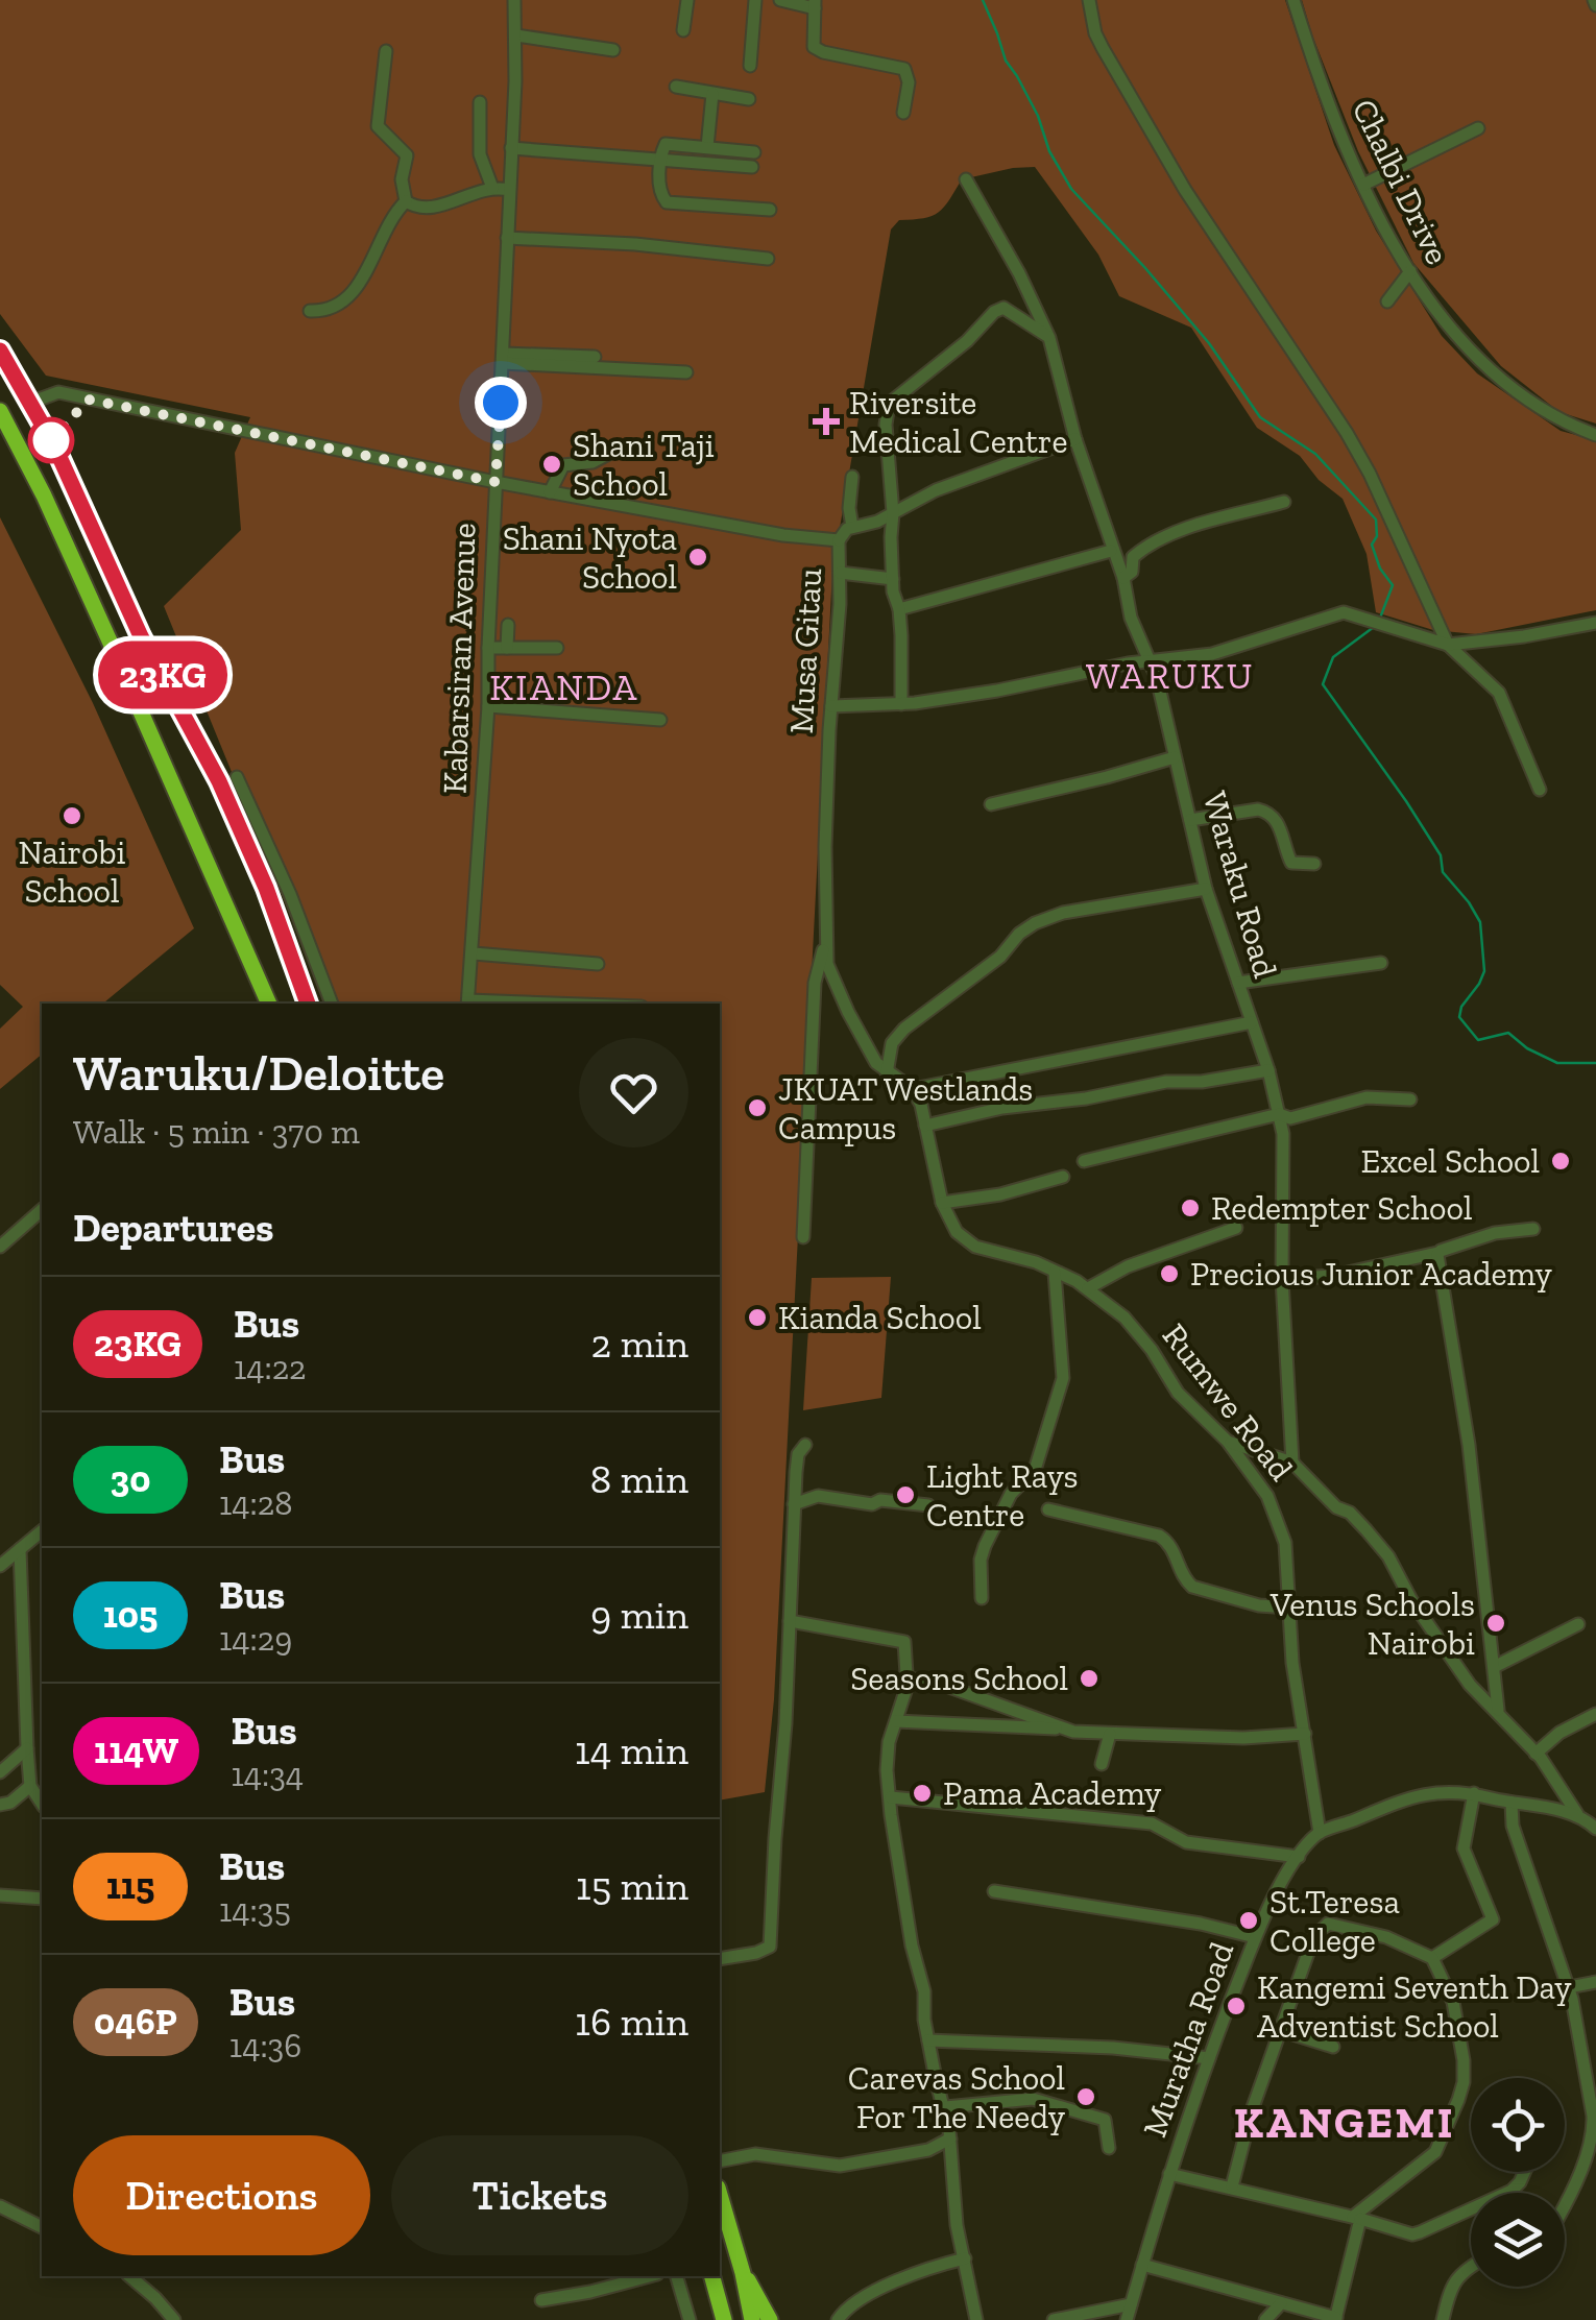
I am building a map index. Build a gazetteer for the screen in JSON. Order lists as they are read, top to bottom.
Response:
{
  "streets": {
    "street": [
      "Chalbi Drive",
      "Musa Gitau",
      "Kabarsiran Avenue",
      "Waraku Road",
      "Rumwe Road",
      "Muratha Road"
    ]
  },
  "crossings": [
    ["Musa Gitau", "Kabarsiran Avenue"],
    ["Rumwe Road", "Muratha Road"]
  ],
  "districts": ["WARUKU", "KIANDA", "KANGEMI"],
  "places": {
    "health": ["Riversite Medical Centre"],
    "other": [
      "Shani Taji School",
      "Shani Nyota School",
      "Nairobi School",
      "JKUAT Westlands Campus",
      "Excel School",
      "Redempter School",
      "Precious Junior Academy",
      "Kianda School",
      "Light Rays Centre",
      "Venus Schools Nairobi",
      "Seasons School",
      "Pama Academy",
      "St.Teresa College",
      "Kangemi Seventh Day Adventist School",
      "Carevas School For The Needy"
    ]
  },
  "lines": ["bus line 23KG"],
  "page": {
    "on_map": "23KG",
    "heading": [
      ["Waruku/Deloitte", "Walk · 5 min · 370 m"],
      "Departures"
    ],
    "list": [
      {
        "mark": "23KG",
        "name": "Bus",
        "note": "14:22",
        "value": "2 min"
      },
      {
        "mark": "30",
        "name": "Bus",
        "note": "14:28",
        "value": "8 min"
      },
      {
        "mark": "105",
        "name": "Bus",
        "note": "14:29",
        "value": "9 min"
      },
      {
        "mark": "114W",
        "name": "Bus",
        "note": "14:34",
        "value": "14 min"
      },
      {
        "mark": "115",
        "name": "Bus",
        "note": "14:35",
        "value": "15 min"
      },
      {
        "mark": "046P",
        "name": "Bus",
        "note": "14:36",
        "value": "16 min"
      }
    ],
    "buttons": ["Directions", "Tickets"]
  }
}
